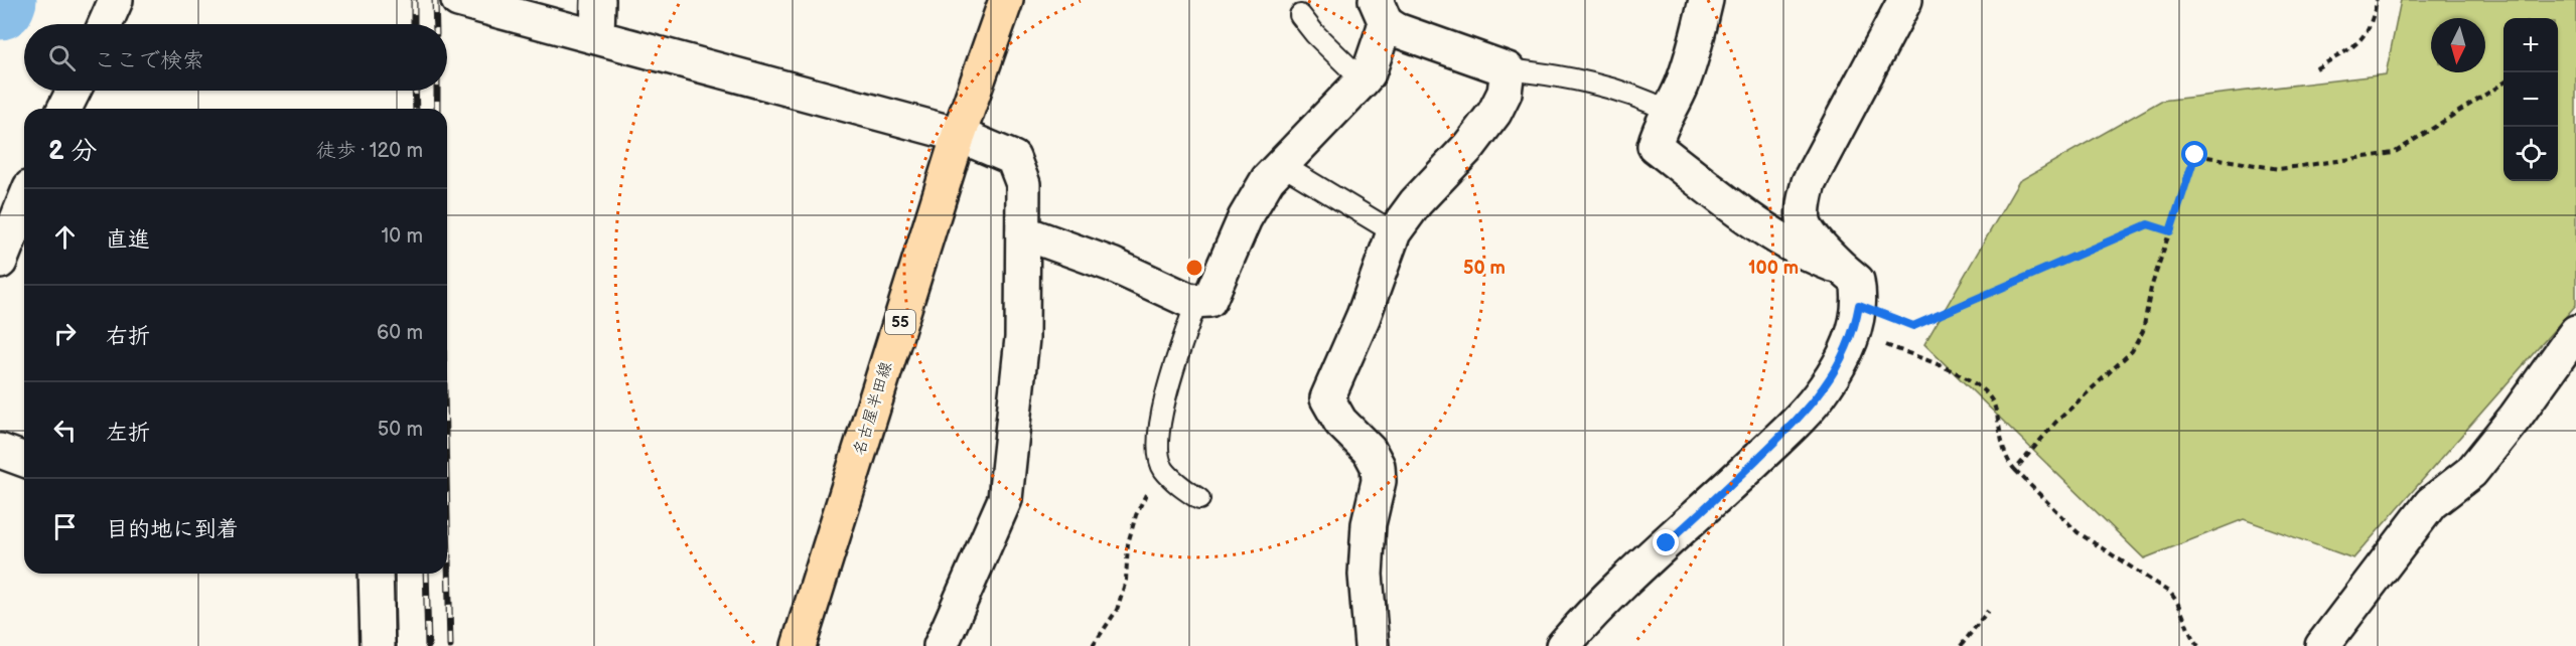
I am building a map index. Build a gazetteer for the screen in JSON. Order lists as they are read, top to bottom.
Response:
{
  "streets": {
    "main road": ["55", "名古屋半田線"]
  },
  "north": "bottom",
  "page": {
    "map_buttons": ["+", "−"],
    "search": "ここで検索",
    "heading": ["2 分", "徒歩 · 120 m"],
    "list": [
      ["直進", "10 m"],
      ["右折", "60 m"],
      ["左折", "50 m"],
      "目的地に到着"
    ]
  },
  "rings": ["50 m", "100 m"]
}
